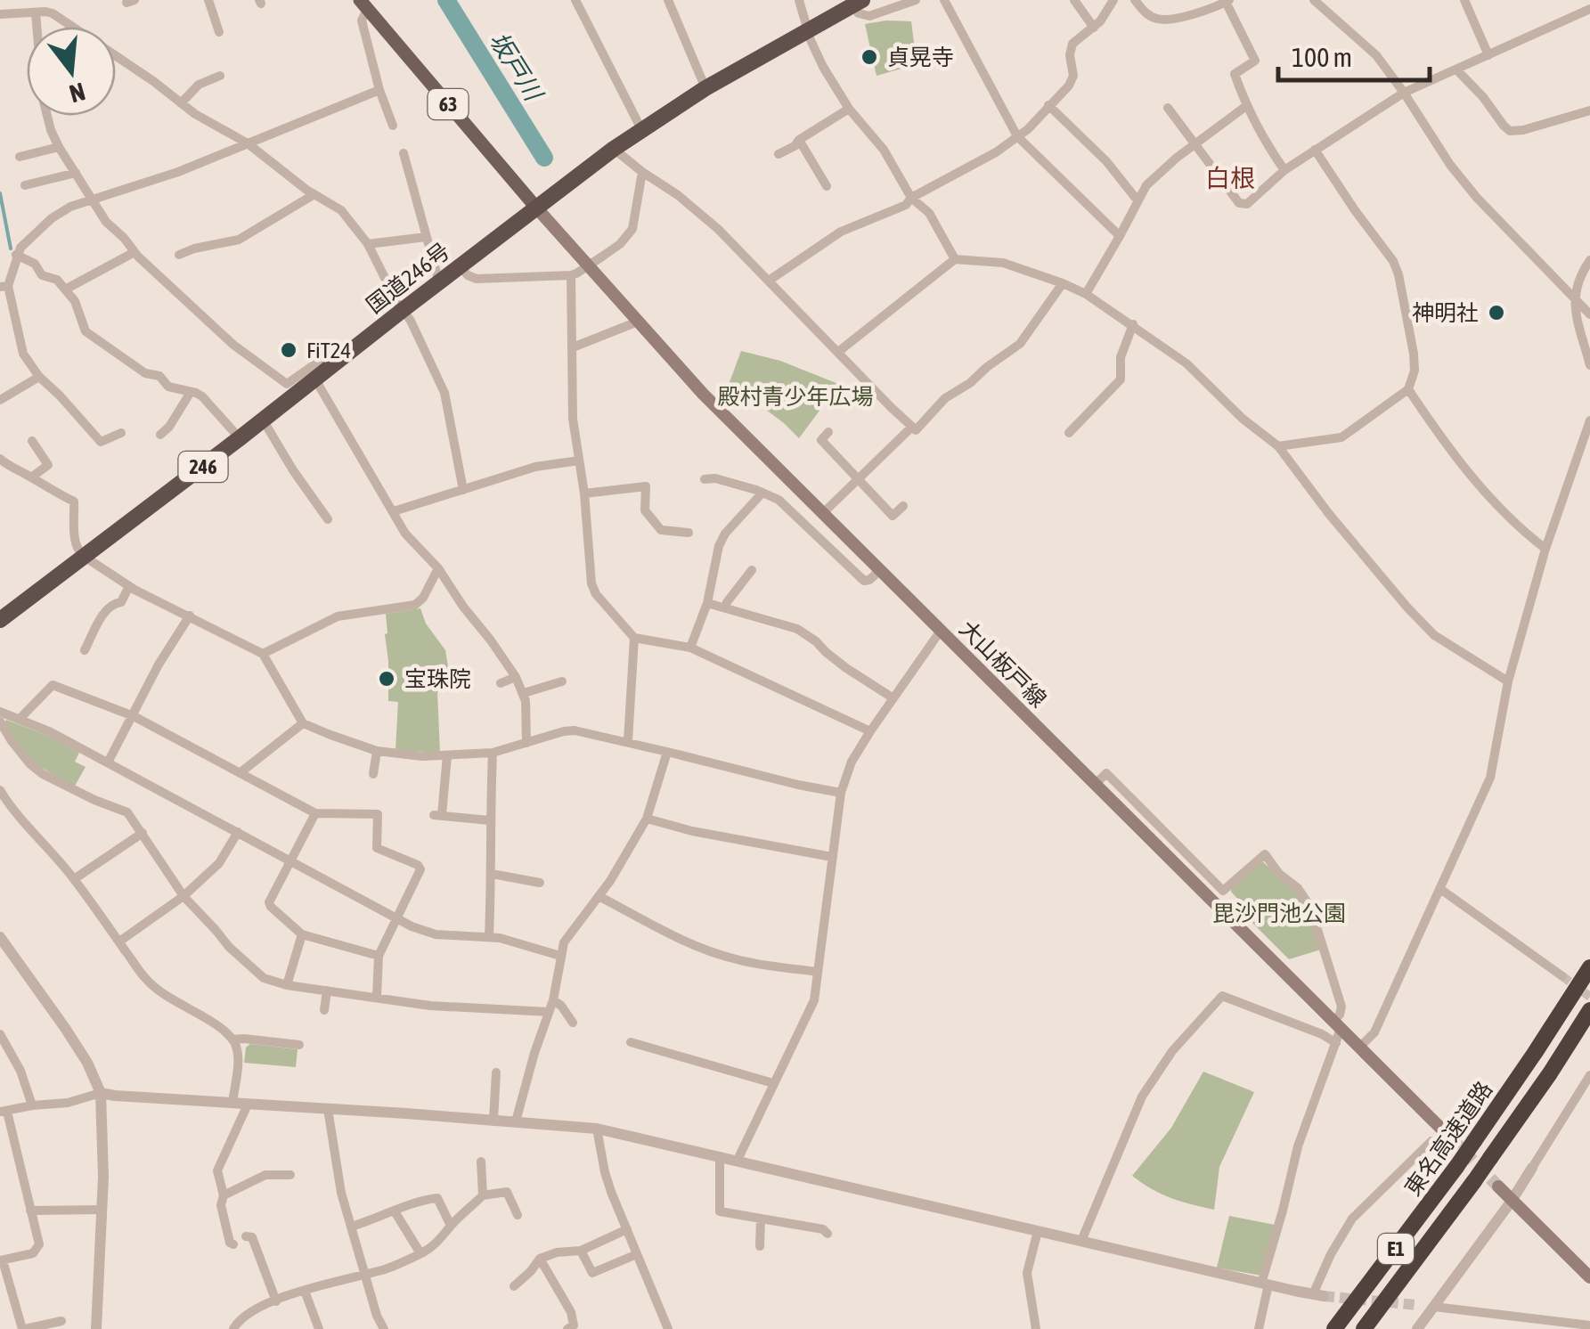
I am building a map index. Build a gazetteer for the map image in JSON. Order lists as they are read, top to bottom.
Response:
{
  "streets": {
    "highway": [
      "国道246号",
      "246",
      "東名高速道路",
      "E1"
    ],
    "main road": ["63", "大山板戸線"]
  },
  "crossings": [
    ["63", "国道246号"],
    ["63", "大山板戸線"],
    ["国道246号", "大山板戸線"]
  ],
  "districts": ["白根"],
  "water": ["坂戸川"],
  "parks": ["殿村青少年広場", "毘沙門池公園"],
  "places": [
    "貞晃寺",
    "神明社",
    "FiT24",
    "宝珠院"
  ],
  "scale_bar": "100 m",
  "north": "bottom"
}
